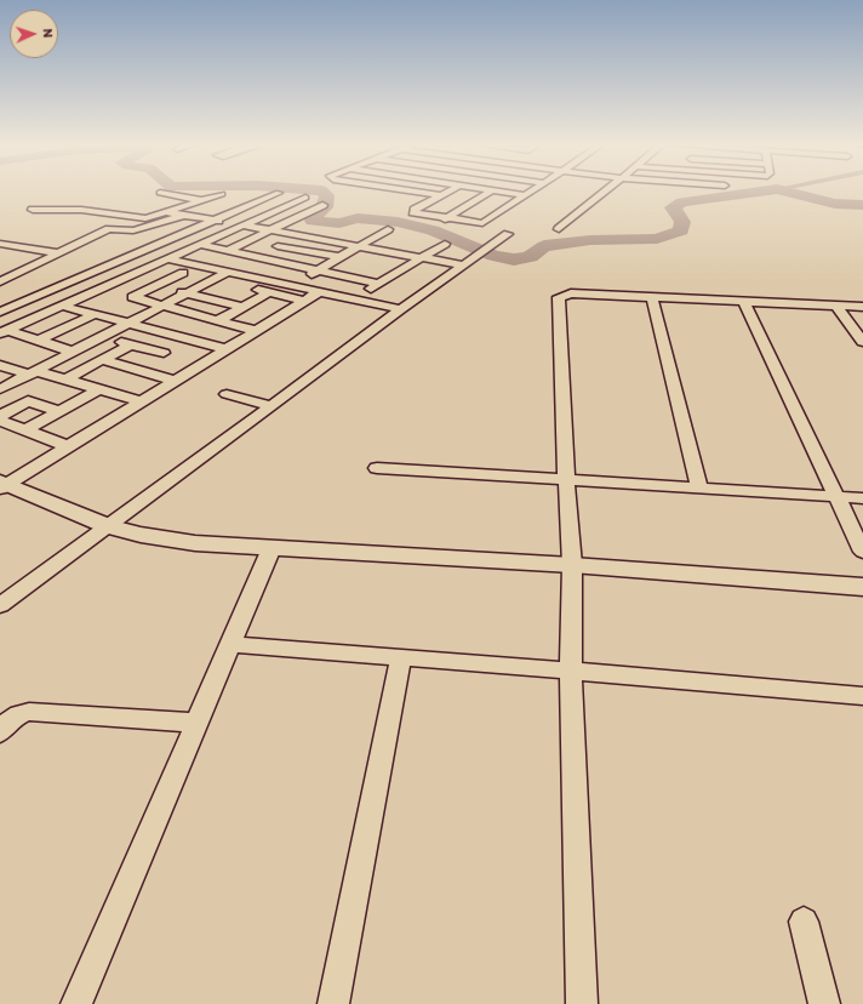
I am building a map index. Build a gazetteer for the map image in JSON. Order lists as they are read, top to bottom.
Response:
{
  "north": "right"
}
